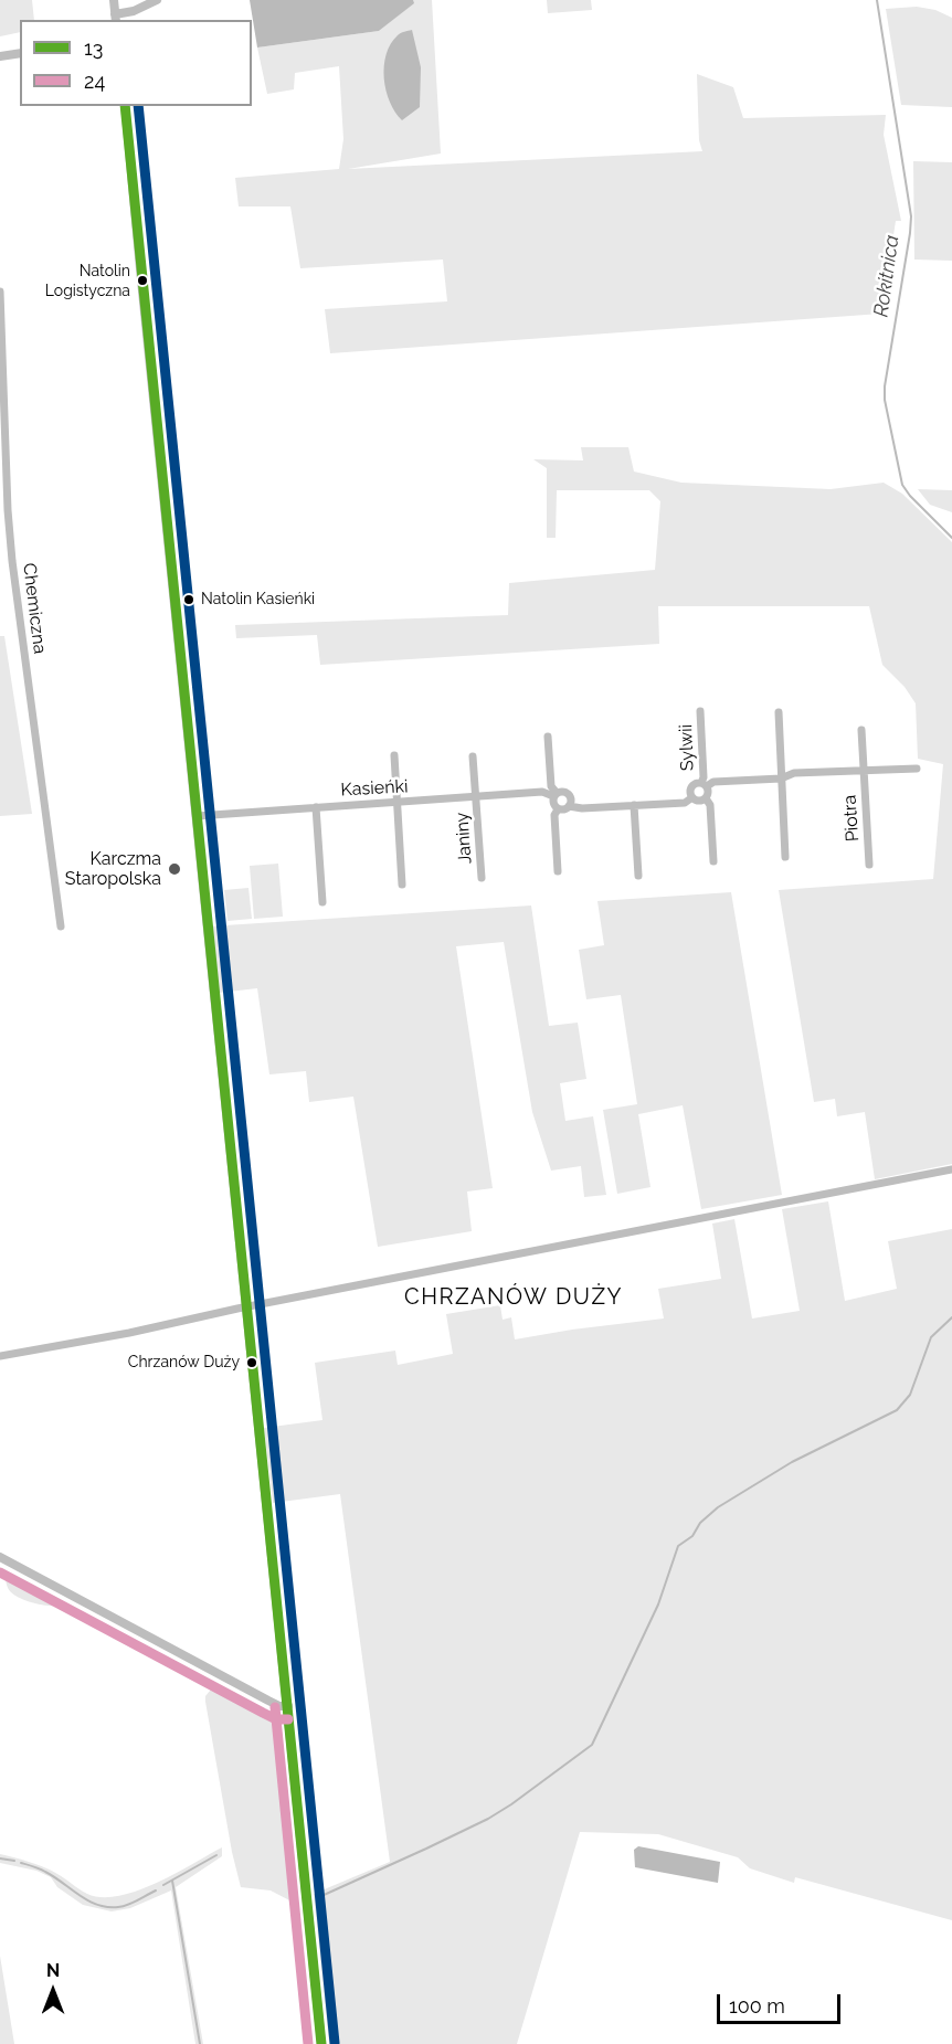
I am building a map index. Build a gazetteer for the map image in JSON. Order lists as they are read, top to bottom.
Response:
{
  "streets": {
    "street": [
      "Chemiczna",
      "Sylwii",
      "Kasieńki",
      "Piotra",
      "Janiny"
    ]
  },
  "crossings": [
    ["Kasieńki", "Janiny"]
  ],
  "districts": ["CHRZANÓW DUŻY"],
  "water": ["Rokitnica"],
  "places": [
    "Natolin Logistyczna",
    "Natolin Kasieńki",
    "Karczma Staropolska",
    "Chrzanów Duży"
  ],
  "lines": ["transit line 13", "transit line 24"],
  "legend": ["13", "24"],
  "scale_bar": "100 m",
  "north": "top"
}
